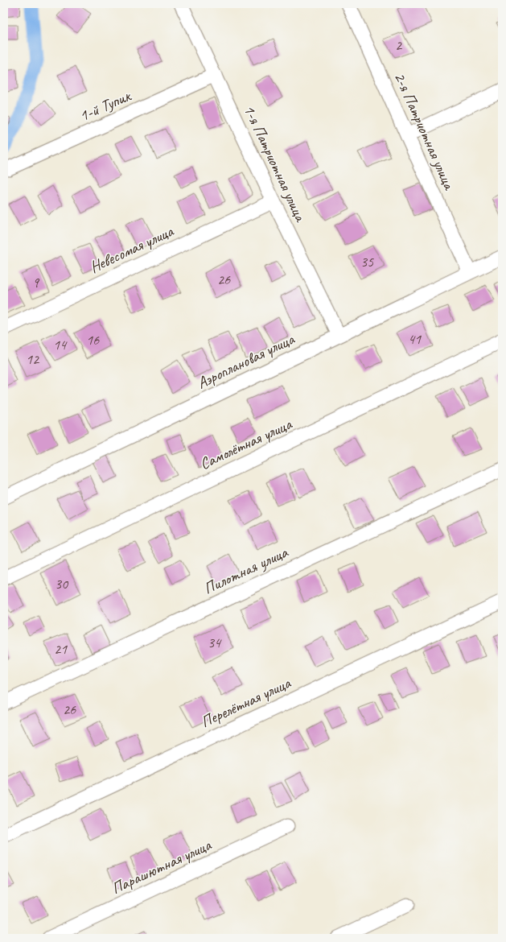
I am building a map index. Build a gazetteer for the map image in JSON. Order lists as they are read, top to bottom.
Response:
{
  "streets": {
    "street": [
      "1-й Тупик",
      "2-я Патриотная улица",
      "1-я Патриотная улица",
      "Невесомая улица",
      "Аэроплановая улица",
      "Самолётная улица",
      "Пилотная улица",
      "Перелётная улица",
      "Парашютная улица"
    ]
  },
  "crossings": [
    ["1-й Тупик", "1-я Патриотная улица"],
    ["2-я Патриотная улица", "Аэроплановая улица"],
    ["1-я Патриотная улица", "Невесомая улица"],
    ["1-я Патриотная улица", "Аэроплановая улица"]
  ],
  "house_numbers": [
    "2",
    "35",
    "26",
    "9",
    "41",
    "16",
    "14",
    "12",
    "30",
    "34",
    "21",
    "26"
  ]
}
